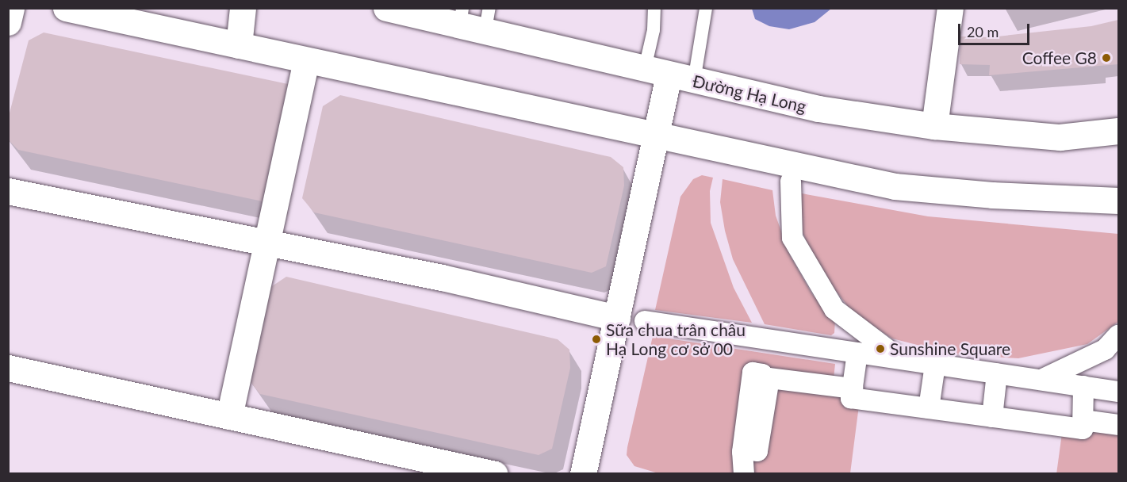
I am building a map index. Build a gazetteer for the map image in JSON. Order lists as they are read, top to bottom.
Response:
{
  "streets": {
    "street": ["Đường Hạ Long"]
  },
  "places": ["Coffee G8", "Sữa chua trân châu Hạ Long cơ sở 00", "Sunshine Square"],
  "scale_bar": "20 m"
}
